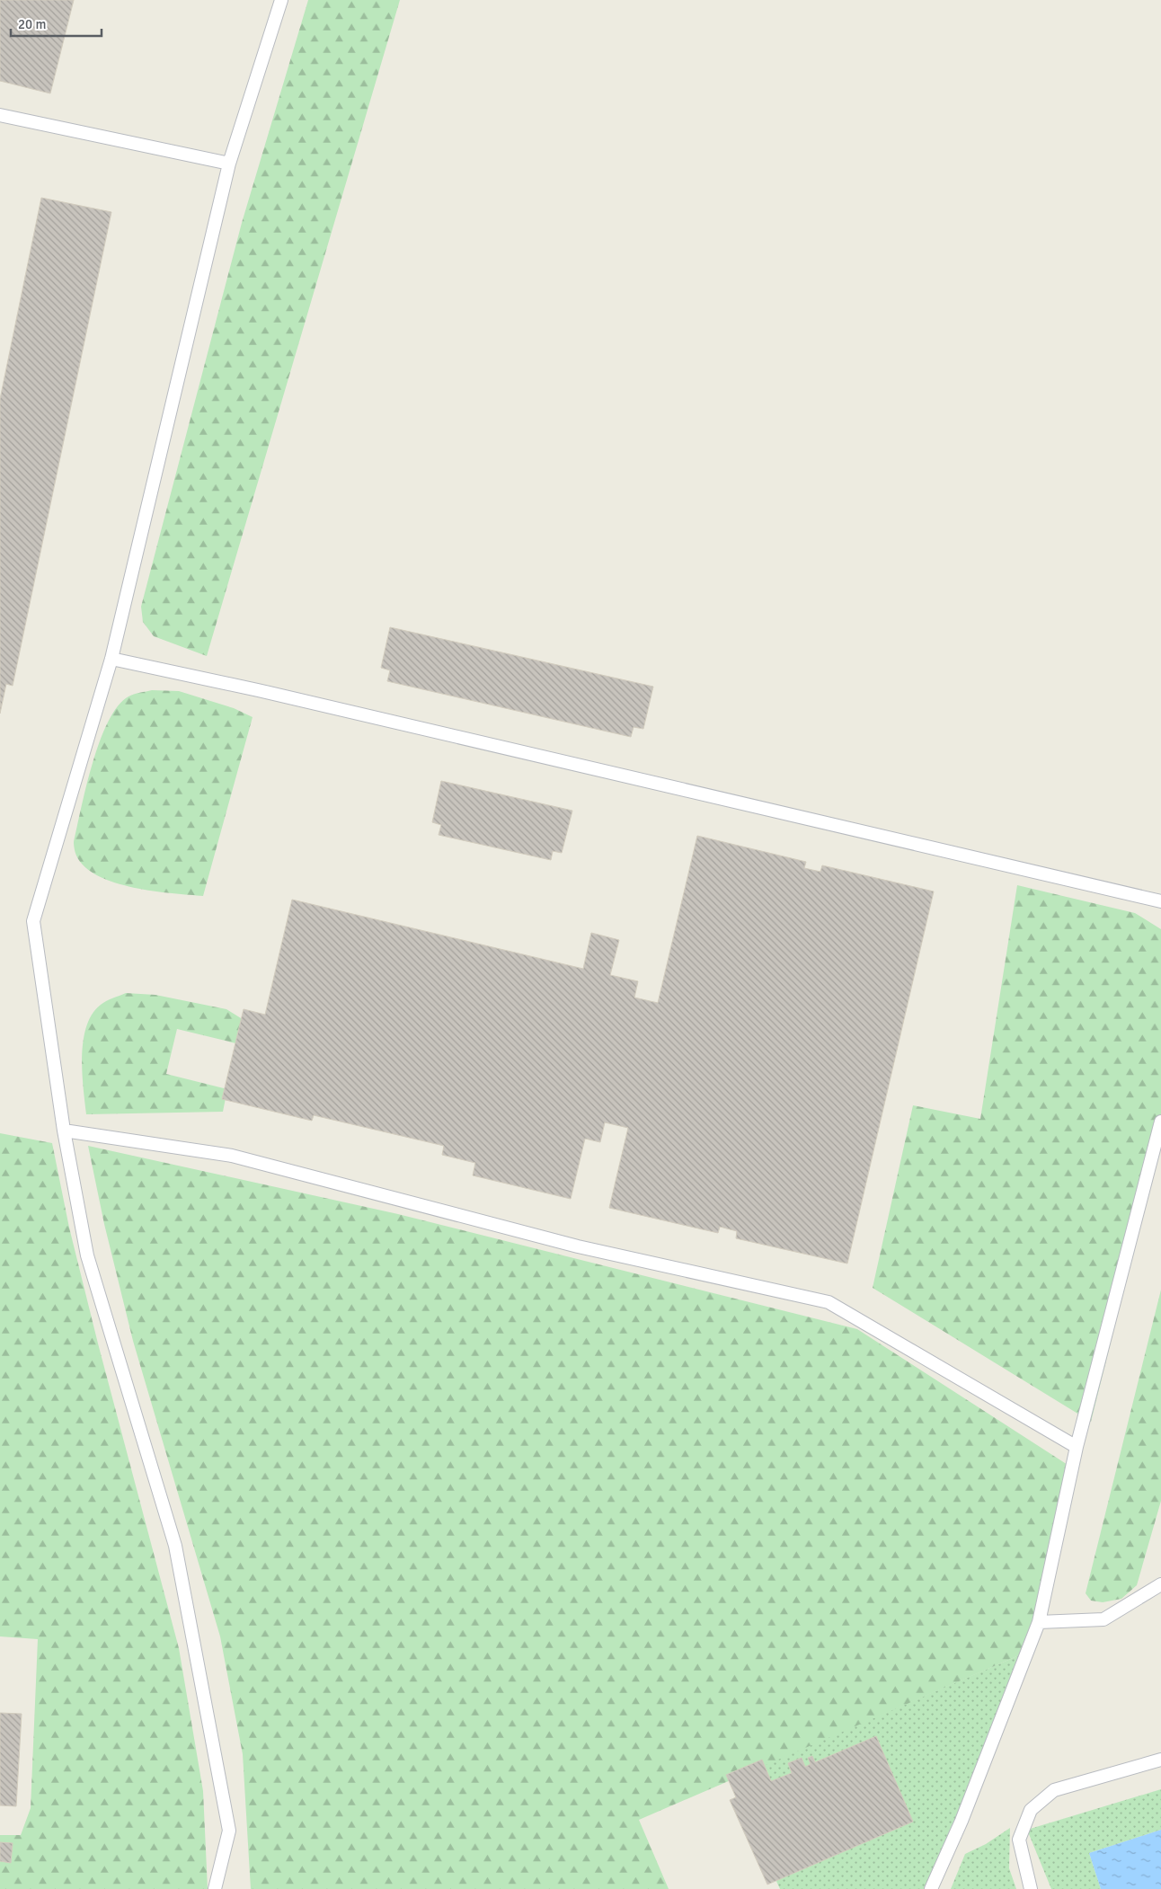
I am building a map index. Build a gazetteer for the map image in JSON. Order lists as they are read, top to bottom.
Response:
{
  "scale_bar": "20 m"
}
